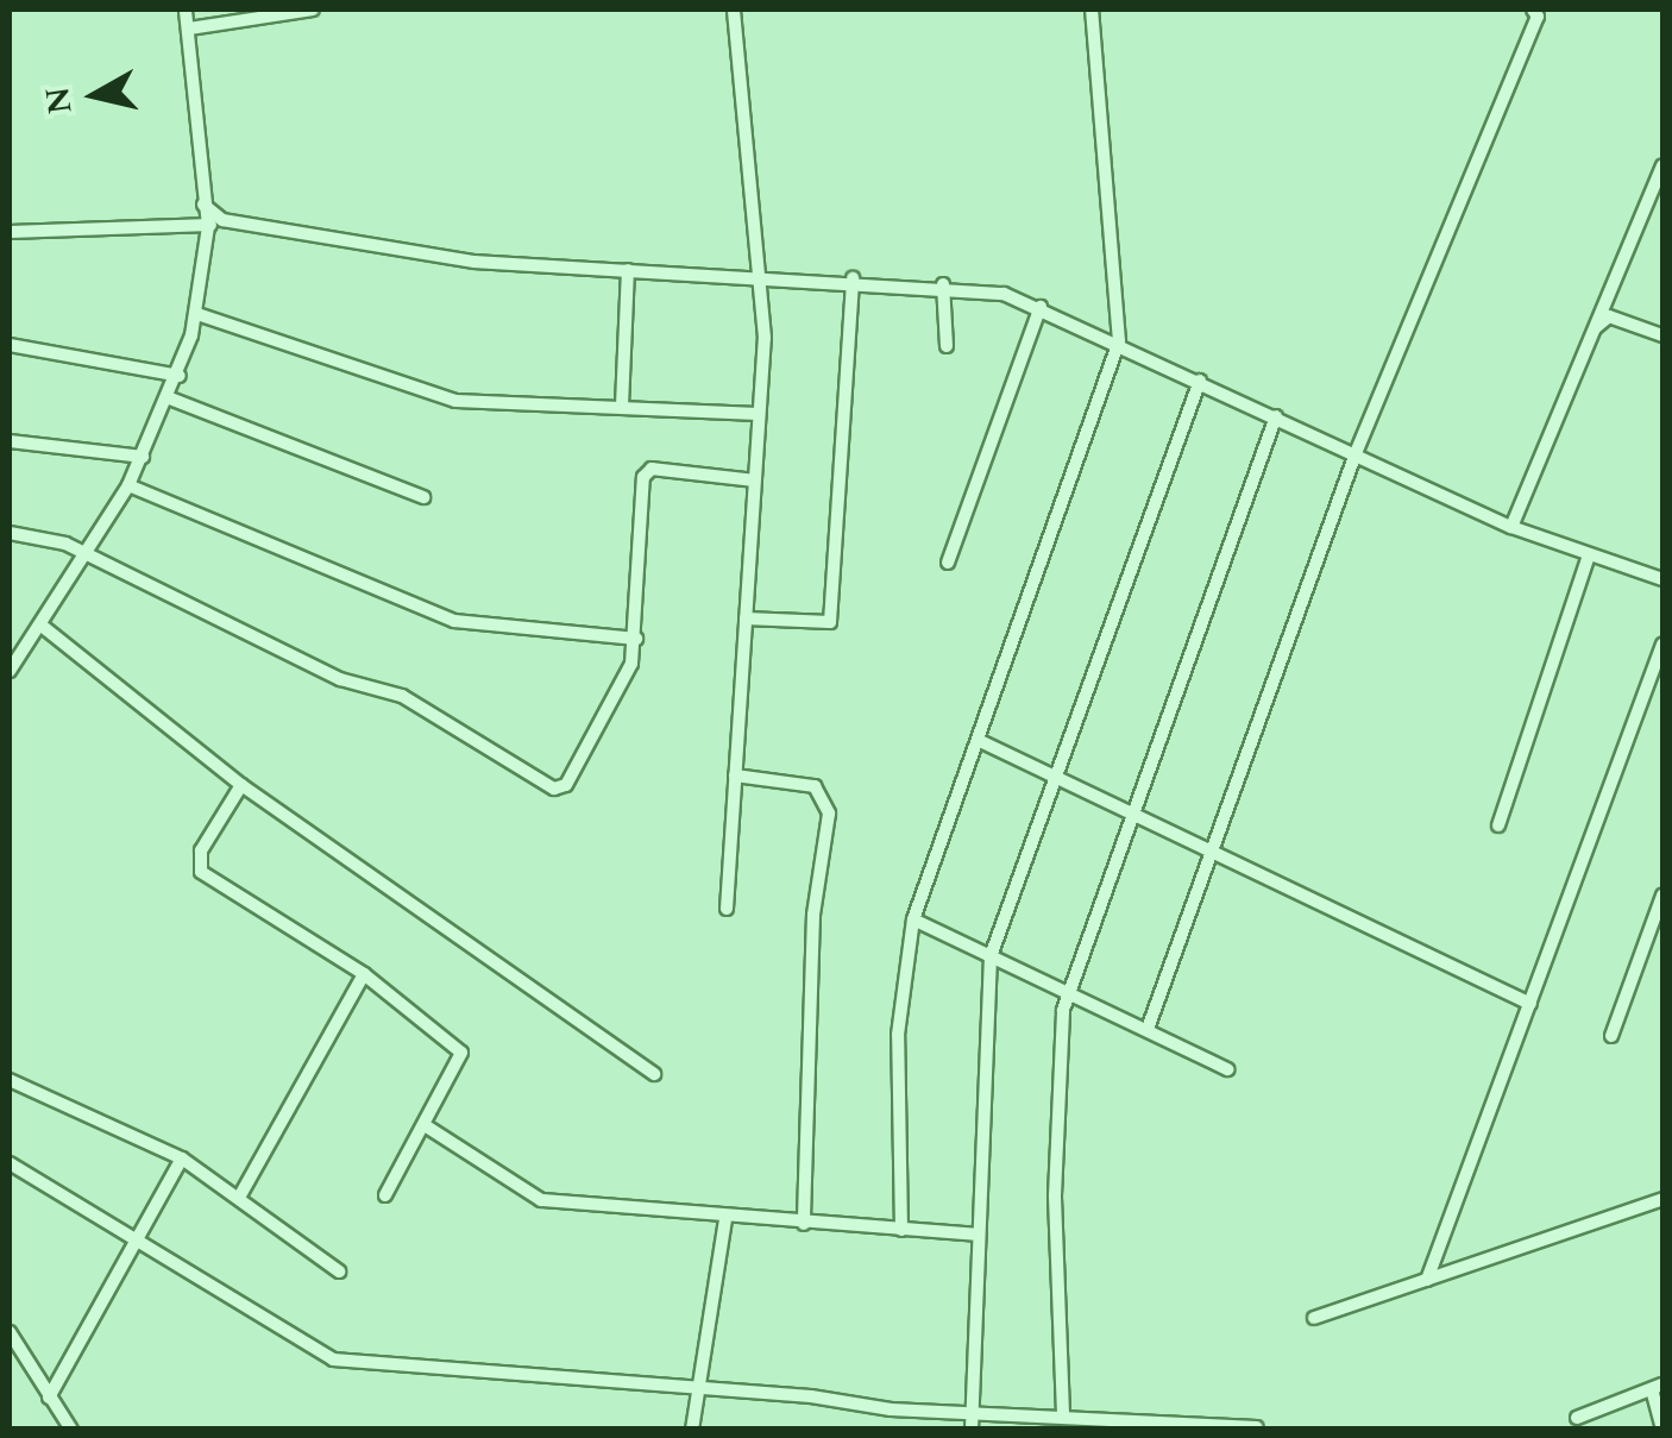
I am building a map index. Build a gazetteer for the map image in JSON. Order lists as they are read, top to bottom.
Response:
{
  "north": "left"
}
